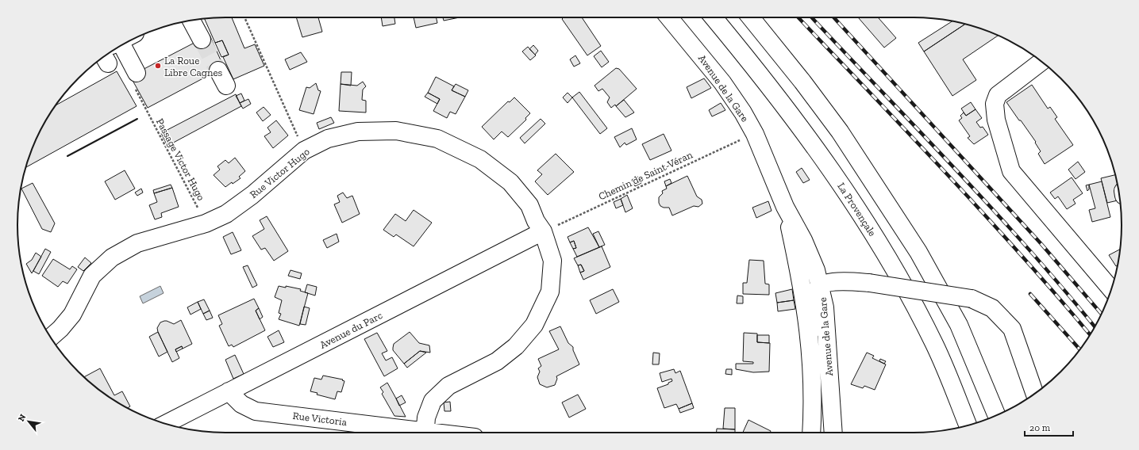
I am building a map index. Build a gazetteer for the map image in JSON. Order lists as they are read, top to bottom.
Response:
{
  "streets": {
    "main road": [
      "Avenue de la Gare",
      "Rue Victor Hugo",
      "La Provençale",
      "Avenue du Parc",
      "Rue Victoria"
    ],
    "path": ["Passage Victor Hugo", "Chemin de Saint-Véran"]
  },
  "crossings": [
    ["Avenue de la Gare", "Chemin de Saint-Véran"],
    ["Passage Victor Hugo", "Rue Victor Hugo"],
    ["Rue Victor Hugo", "Chemin de Saint-Véran"],
    ["Rue Victor Hugo", "Avenue du Parc"],
    ["Chemin de Saint-Véran", "Avenue du Parc"],
    ["Avenue du Parc", "Rue Victoria"]
  ],
  "places": ["La Roue Libre Cagnes"],
  "scale_bar": "20 m",
  "north": "top left"
}
